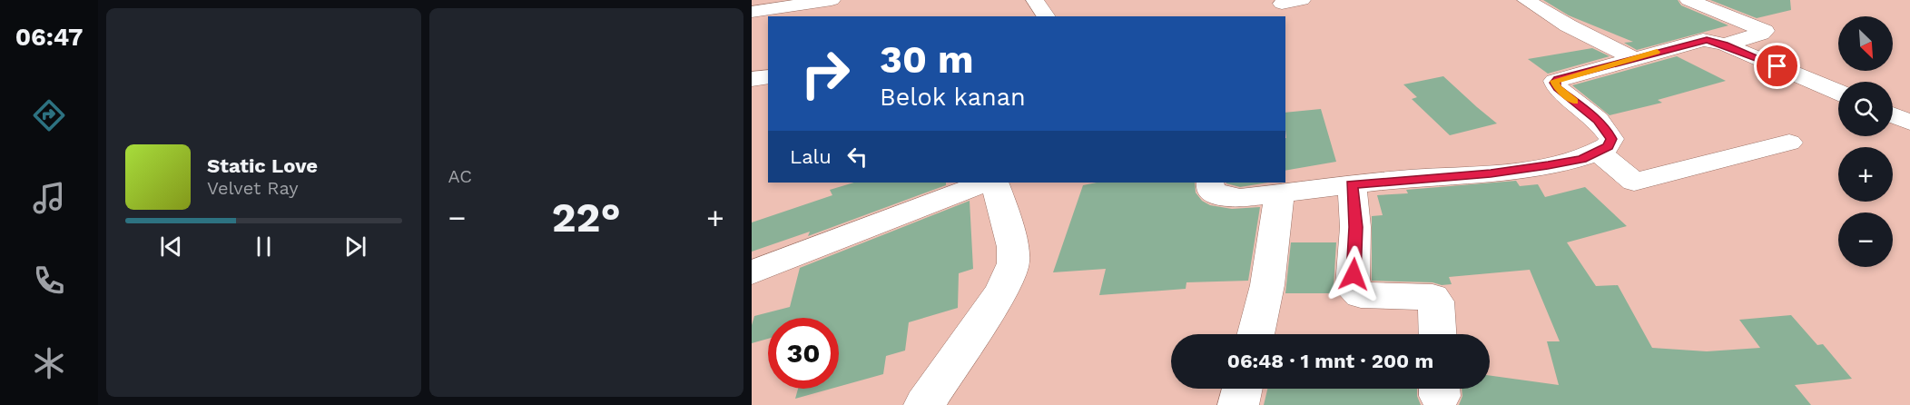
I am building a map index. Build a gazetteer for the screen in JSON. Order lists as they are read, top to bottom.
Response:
{
  "north": "bottom right",
  "page": {
    "tabs": "06:47",
    "tile": "AC",
    "map_buttons": ["+", "−"],
    "turn": ["30 m", "Belok kanan"],
    "then": "Lalu",
    "song": ["Static Love", "Velvet Ray"],
    "heat": ["−", "22°", "+"],
    "limit": "30",
    "trip": "06:48 · 1 mnt · 200 m"
  }
}
